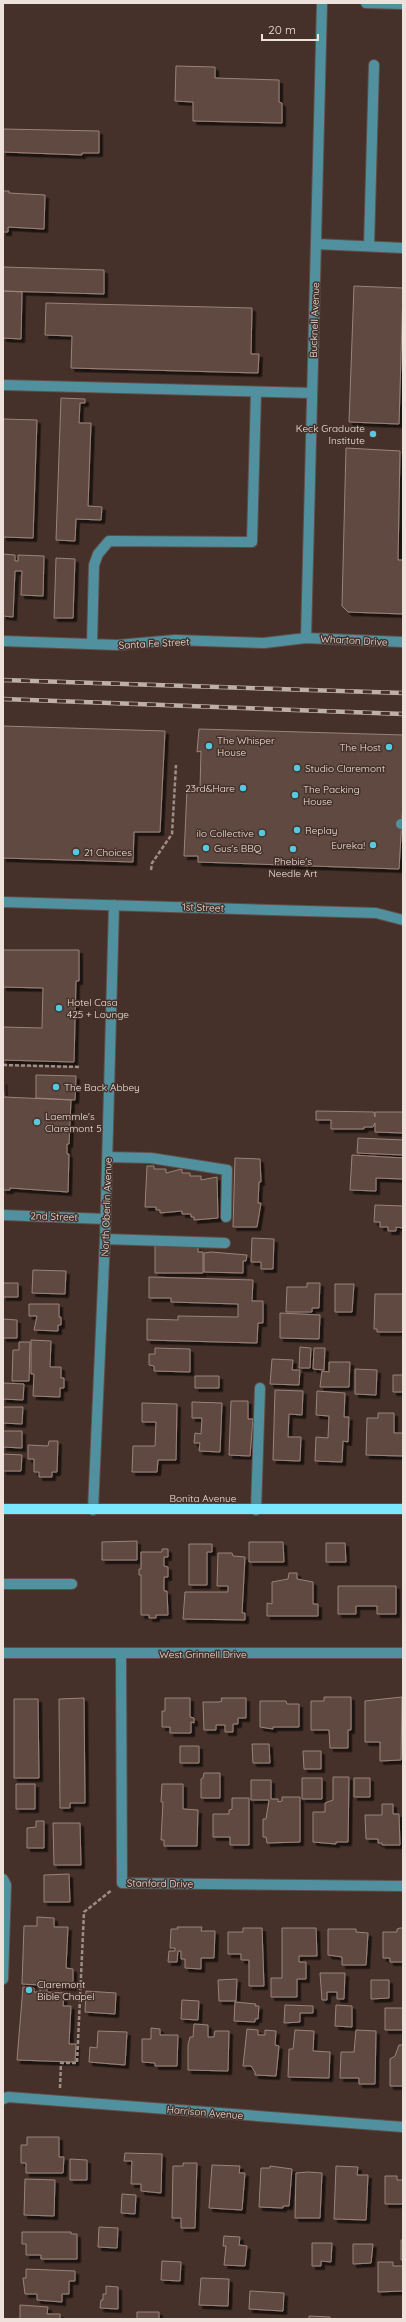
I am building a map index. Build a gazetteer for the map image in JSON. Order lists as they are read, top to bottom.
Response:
{
  "streets": {
    "main road": ["Bonita Avenue"],
    "street": [
      "Bucknell Avenue",
      "Wharton Drive",
      "Santa Fe Street",
      "1st Street",
      "North Oberlin Avenue",
      "2nd Street",
      "West Grinnell Drive",
      "Stanford Drive",
      "Harrison Avenue"
    ]
  },
  "crossings": [
    ["Bucknell Avenue", "Wharton Drive"],
    ["Bucknell Avenue", "Santa Fe Street"],
    ["Wharton Drive", "Santa Fe Street"],
    ["1st Street", "North Oberlin Avenue"],
    ["North Oberlin Avenue", "2nd Street"],
    ["North Oberlin Avenue", "Bonita Avenue"],
    ["West Grinnell Drive", "Stanford Drive"]
  ],
  "places": [
    "Keck Graduate Institute",
    "The Whisper House",
    "The Host",
    "Studio Claremont",
    "23rd&Hare",
    "The Packing House",
    "Replay",
    "ilo Collective",
    "Eureka!",
    "Gus's BBQ",
    "Phebie's Needle Art",
    "21 Choices",
    "Hotel Casa 425 + Lounge",
    "The Back Abbey",
    "Laemmle's Claremont 5",
    "Claremont Bible Chapel"
  ],
  "scale_bar": "20 m"
}
